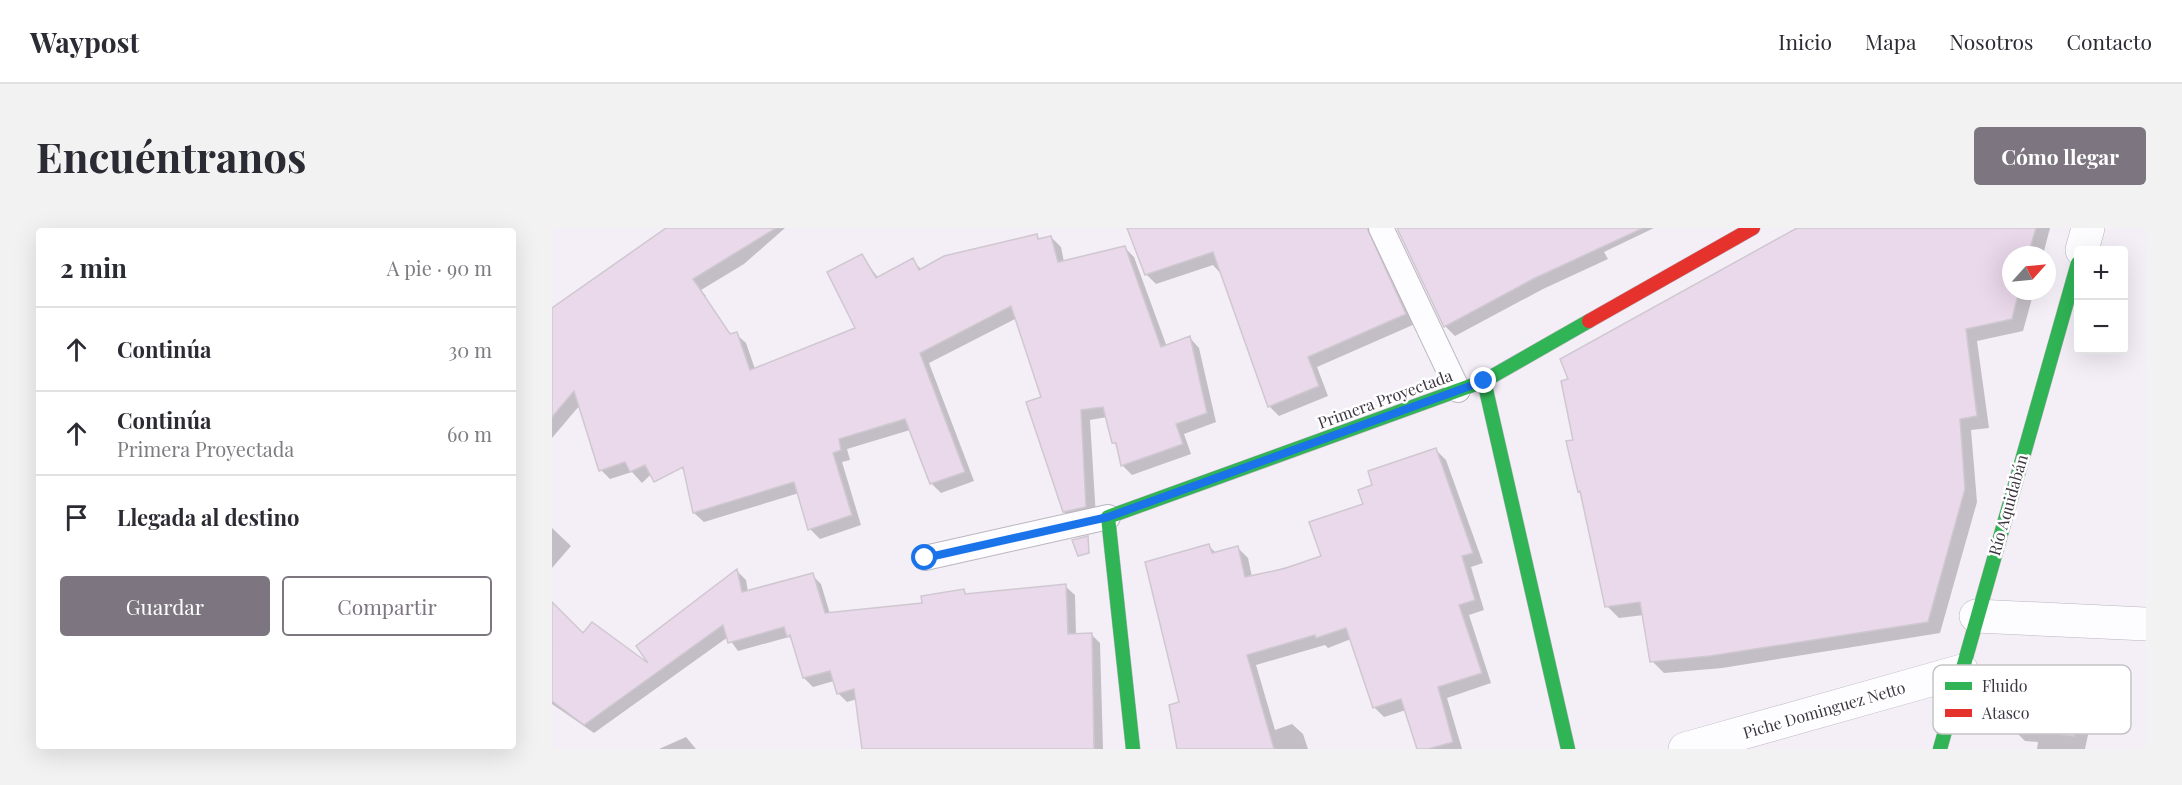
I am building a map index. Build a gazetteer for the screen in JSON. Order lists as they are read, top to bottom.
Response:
{
  "streets": {
    "street": ["Primera Proyectada", "Río Aquidabán", "Piche Dominguez Netto"]
  },
  "legend": ["Fluido", "Atasco"],
  "north": "top right",
  "page": {
    "header": "Waypost",
    "nav": [
      "Inicio",
      "Mapa",
      "Nosotros",
      "Contacto"
    ],
    "buttons": [
      "Cómo llegar",
      ["Guardar", "Compartir"]
    ],
    "title": "Encuéntranos",
    "heading": ["2 min", "A pie · 90 m"],
    "map_buttons": ["+", "−"],
    "list": [
      ["Continúa", "30 m"],
      ["Continúa", "Primera Proyectada", "60 m"],
      "Llegada al destino"
    ]
  }
}
